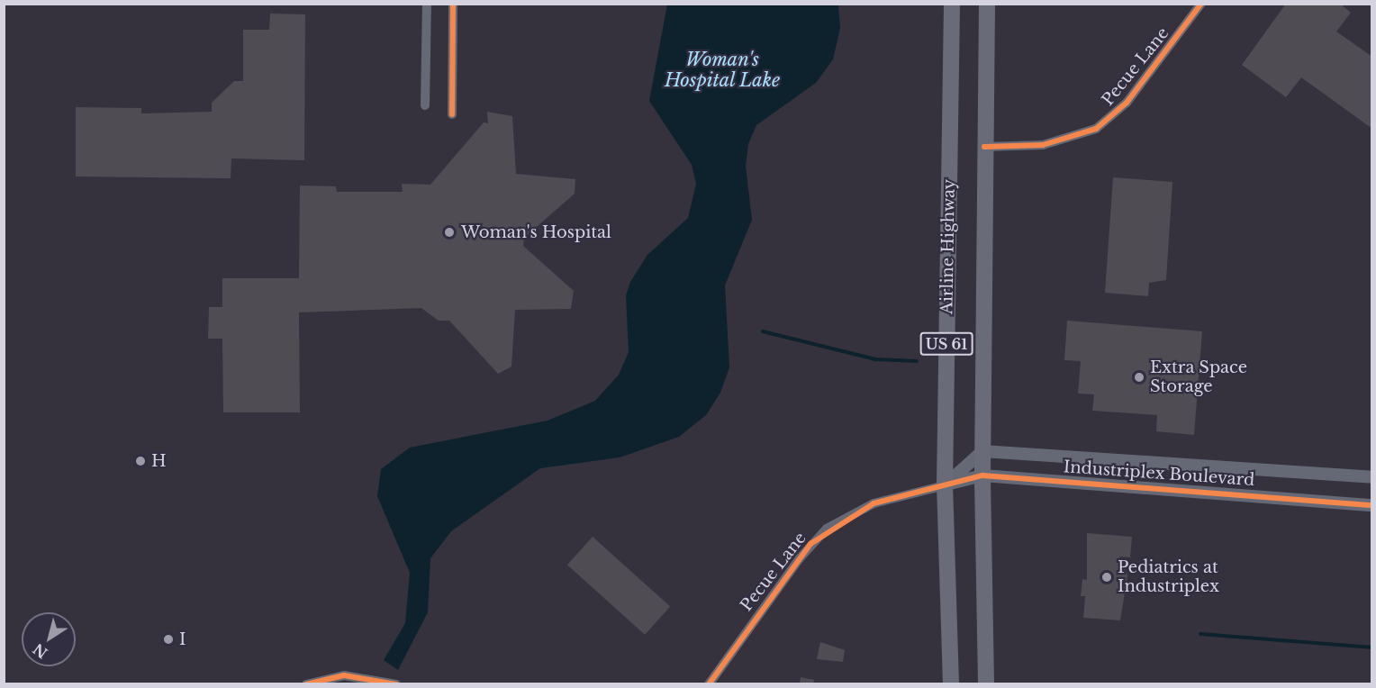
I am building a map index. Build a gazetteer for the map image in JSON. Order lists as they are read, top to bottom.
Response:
{
  "streets": {
    "highway": ["Airline Highway", "US 61"],
    "street": ["Pecue Lane", "Industriplex Boulevard"]
  },
  "crossings": [
    ["Pecue Lane", "Airline Highway"],
    ["Pecue Lane", "US 61"],
    ["Pecue Lane", "Industriplex Boulevard"],
    ["Airline Highway", "Industriplex Boulevard"],
    ["US 61", "Industriplex Boulevard"]
  ],
  "water": ["Woman's Hospital Lake"],
  "places": [
    "Woman's Hospital",
    "Extra Space Storage",
    "H",
    "Pediatrics at Industriplex",
    "I"
  ],
  "north": "bottom left"
}
